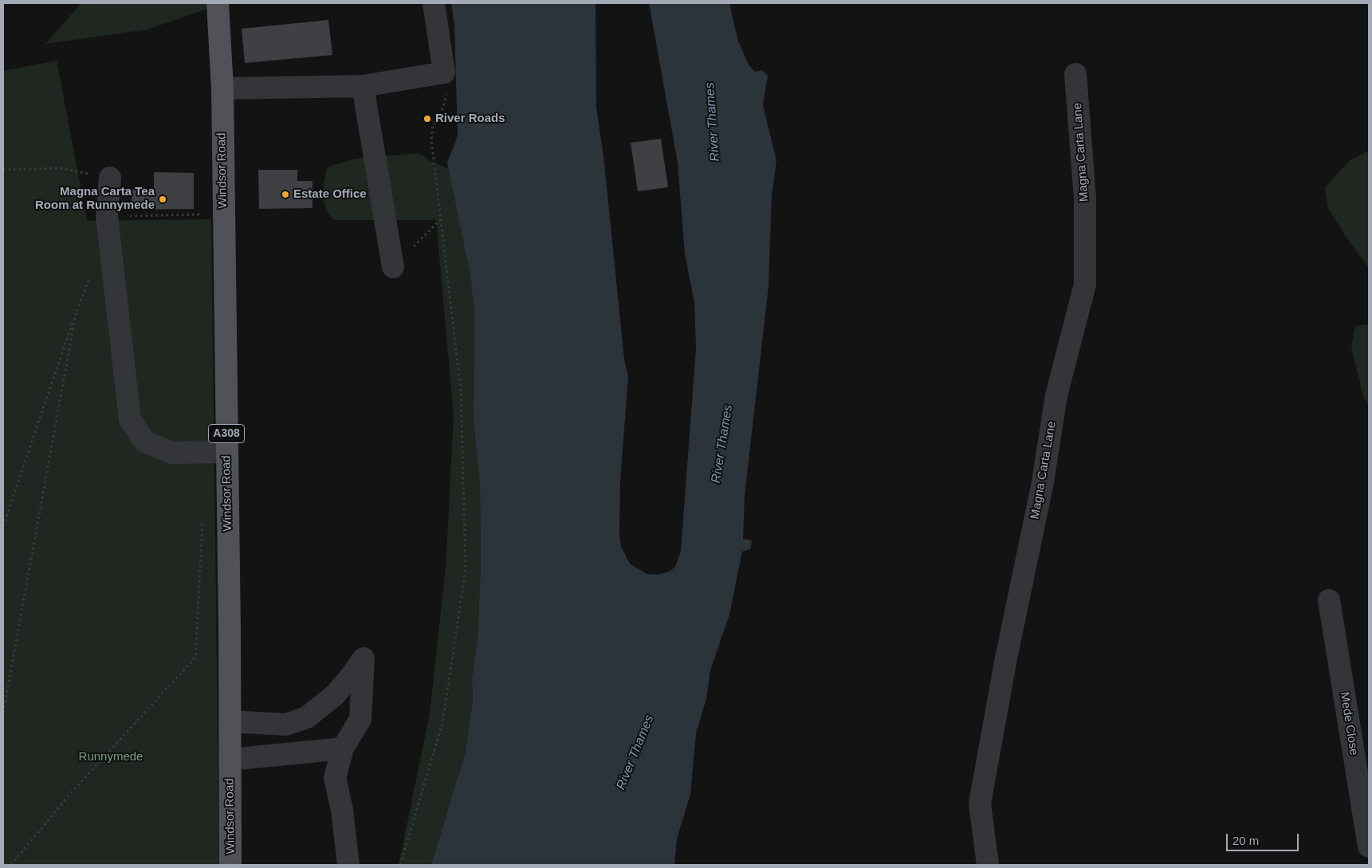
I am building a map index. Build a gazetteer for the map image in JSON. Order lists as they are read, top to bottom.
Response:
{
  "streets": {
    "main road": ["Windsor Road", "A308"],
    "street": ["Magna Carta Lane", "Mede Close"]
  },
  "water": ["River Thames"],
  "parks": ["Runnymede"],
  "places": ["River Roads", "Estate Office", "Magna Carta Tea Room at Runnymede"],
  "scale_bar": "20 m"
}
